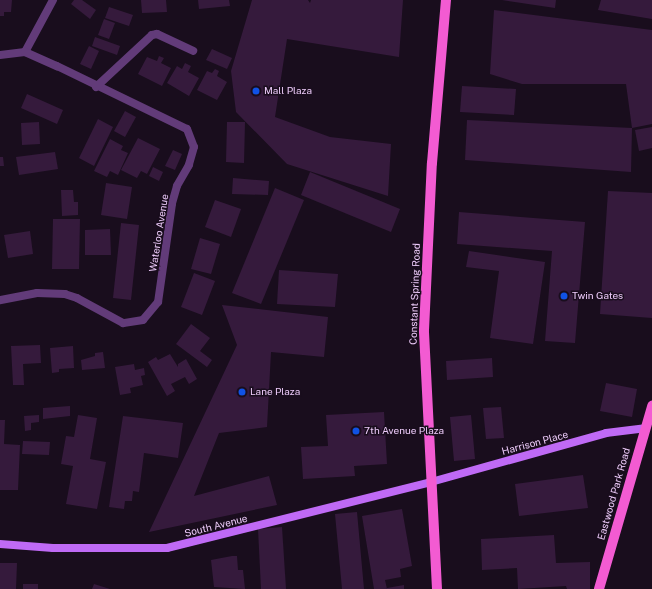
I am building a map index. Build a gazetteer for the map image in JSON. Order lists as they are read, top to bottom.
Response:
{
  "streets": {
    "main road": [
      "Constant Spring Road",
      "Harrison Place",
      "Eastwood Park Road",
      "South Avenue"
    ],
    "street": ["Waterloo Avenue"]
  },
  "crossings": [
    ["Constant Spring Road", "Harrison Place"],
    ["Constant Spring Road", "South Avenue"],
    ["Harrison Place", "Eastwood Park Road"],
    ["Harrison Place", "South Avenue"]
  ],
  "places": [
    "Mall Plaza",
    "Twin Gates",
    "Lane Plaza",
    "7th Avenue Plaza"
  ]
}
